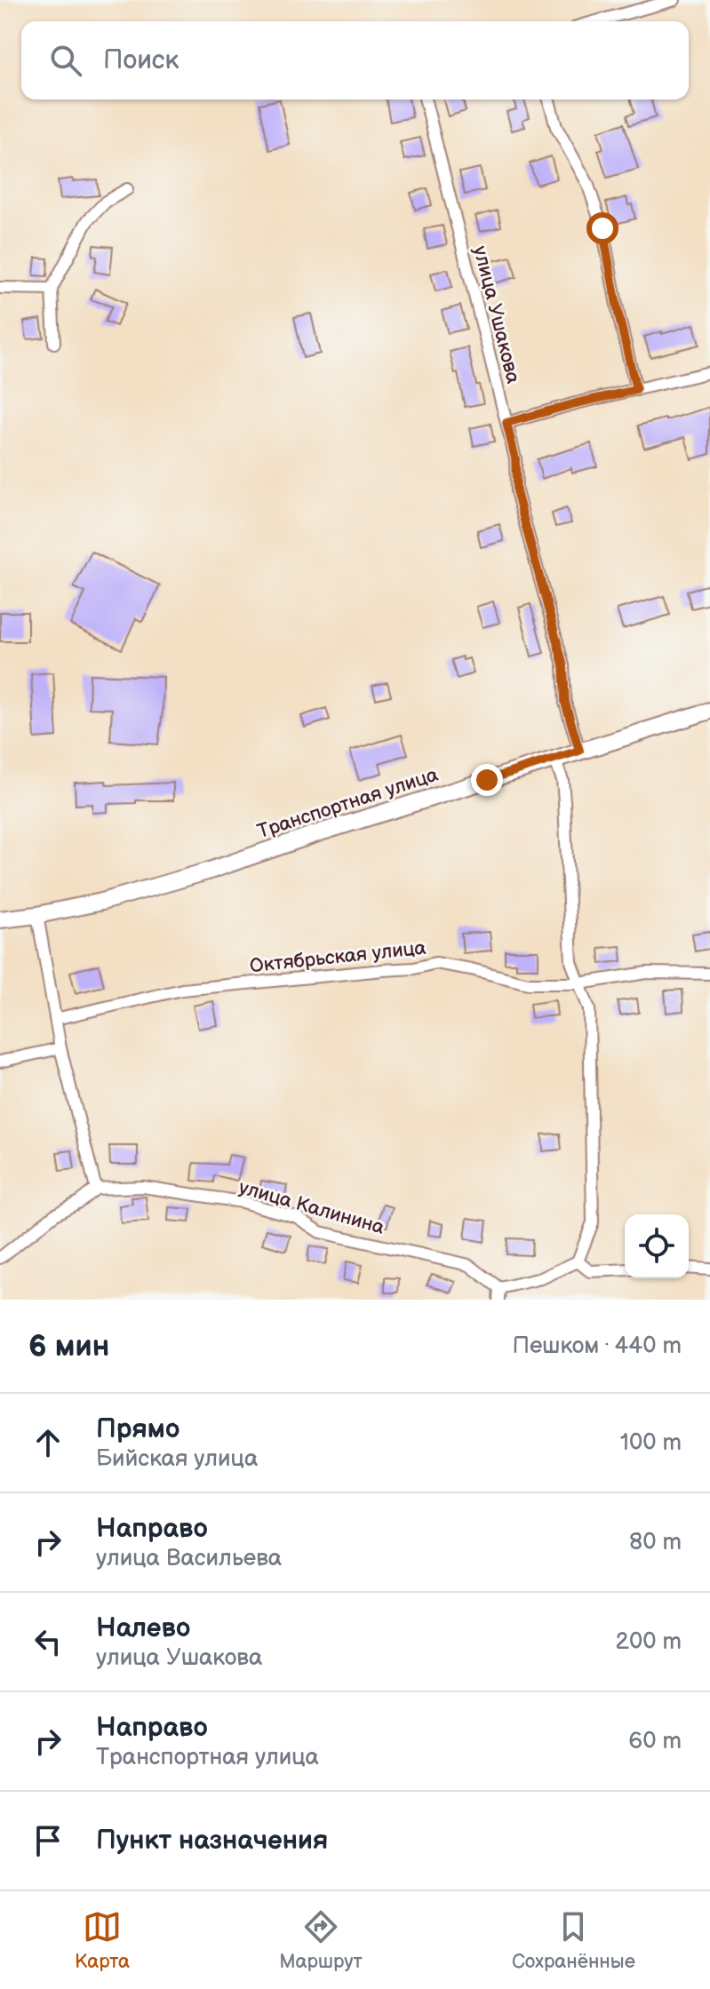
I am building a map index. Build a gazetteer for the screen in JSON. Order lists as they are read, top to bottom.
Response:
{
  "streets": {
    "main road": ["Транспортная улица"],
    "street": ["улица Ушакова", "Октябрьская улица", "улица Калинина"]
  },
  "crossings": [
    ["улица Ушакова", "Транспортная улица"]
  ],
  "page": {
    "search": "Поиск",
    "heading": ["6 мин", "Пешком · 440 m"],
    "list": [
      ["Прямо", "Бийская улица", "100 m"],
      ["Направо", "улица Васильева", "80 m"],
      ["Налево", "улица Ушакова", "200 m"],
      ["Направо", "Транспортная улица", "60 m"],
      "Пункт назначения"
    ],
    "nav": ["Карта", "Маршрут", "Сохранённые"]
  }
}
